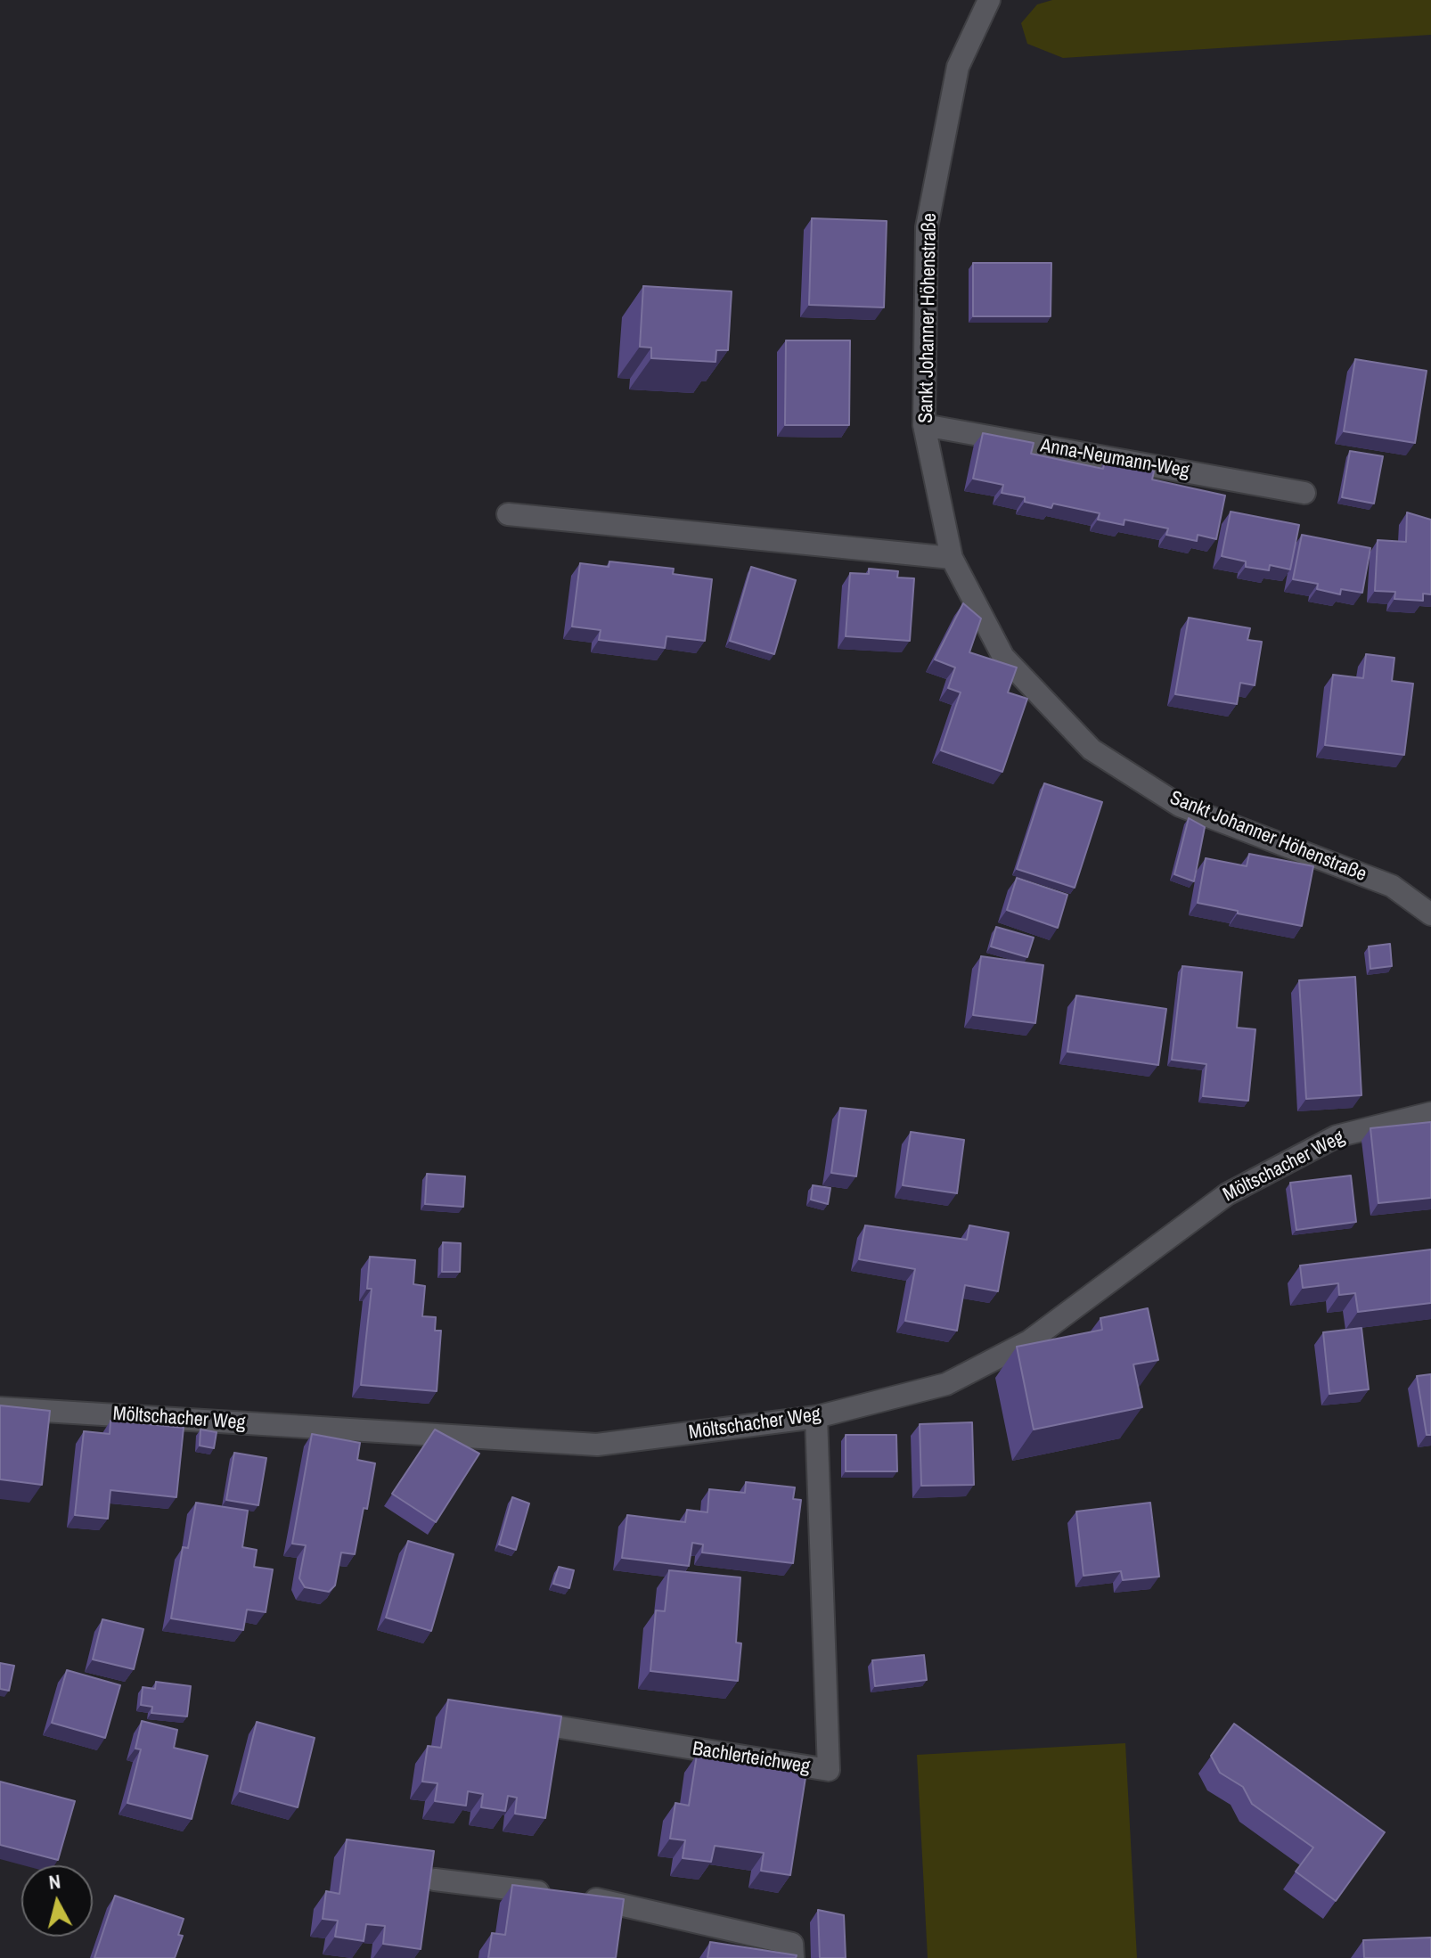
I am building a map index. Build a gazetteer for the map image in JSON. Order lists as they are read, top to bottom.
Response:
{
  "streets": {
    "street": [
      "Sankt Johanner Höhenstraße",
      "Anna-Neumann-Weg",
      "Möltschacher Weg",
      "Bachlerteichweg"
    ]
  },
  "crossings": [
    ["Sankt Johanner Höhenstraße", "Anna-Neumann-Weg"],
    ["Möltschacher Weg", "Bachlerteichweg"]
  ],
  "north": "top"
}
